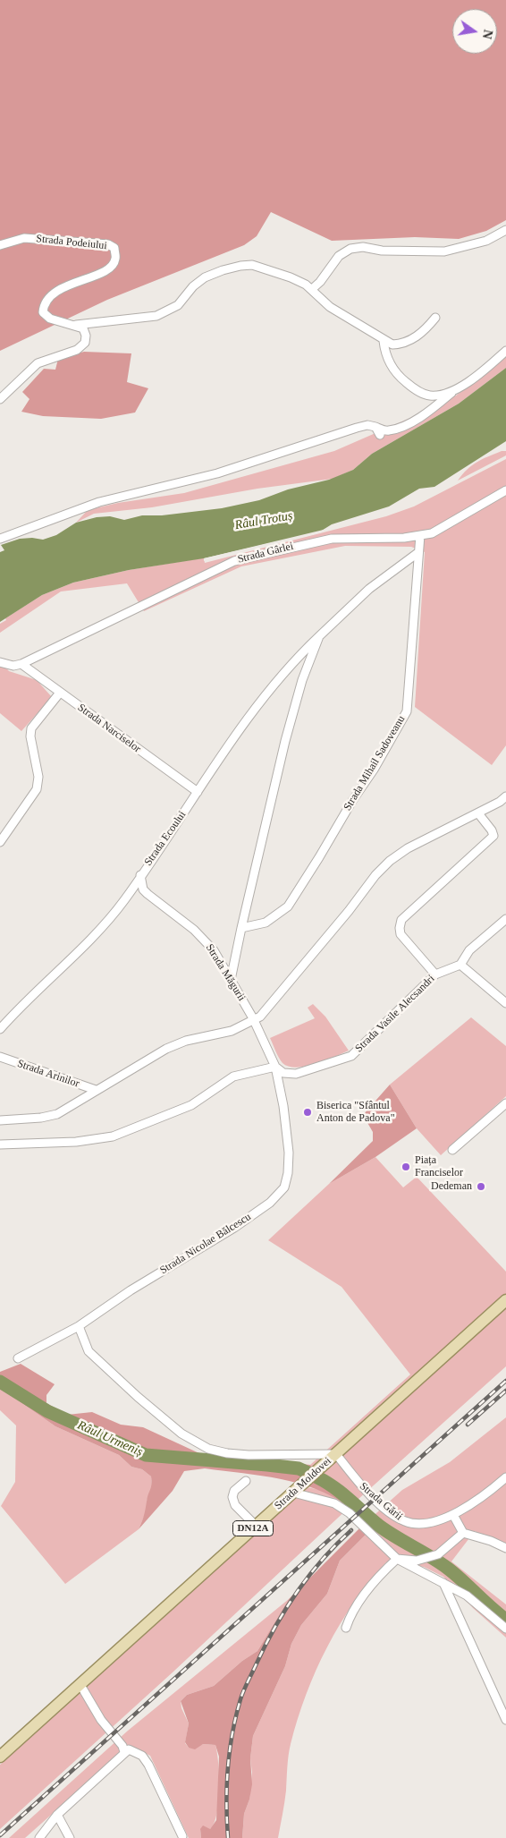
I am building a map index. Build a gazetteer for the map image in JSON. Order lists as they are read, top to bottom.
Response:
{
  "streets": {
    "main road": ["Strada Moldovei", "DN12A"],
    "street": [
      "Strada Podeiului",
      "Strada Gârlei",
      "Strada Narciselor",
      "Strada Mihail Sadoveanu",
      "Strada Ecoului",
      "Strada Măgurii",
      "Strada Vasile Alecsandri",
      "Strada Arinilor",
      "Strada Nicolae Bălcescu",
      "Strada Gării"
    ]
  },
  "crossings": [
    ["Strada Gârlei", "Strada Narciselor"],
    ["Strada Gârlei", "Strada Mihail Sadoveanu"],
    ["Strada Narciselor", "Strada Ecoului"],
    ["Strada Ecoului", "Strada Măgurii"],
    ["Strada Măgurii", "Strada Vasile Alecsandri"],
    ["Strada Măgurii", "Strada Nicolae Bălcescu"],
    ["Strada Vasile Alecsandri", "Strada Nicolae Bălcescu"],
    ["Strada Moldovei", "Strada Gării"]
  ],
  "water": ["Râul Trotuș", "Râul Urmeniș"],
  "places": ["Biserica \"Sfântul Anton de Padova\"", "Piața Franciselor", "Dedeman"],
  "north": "right"
}
